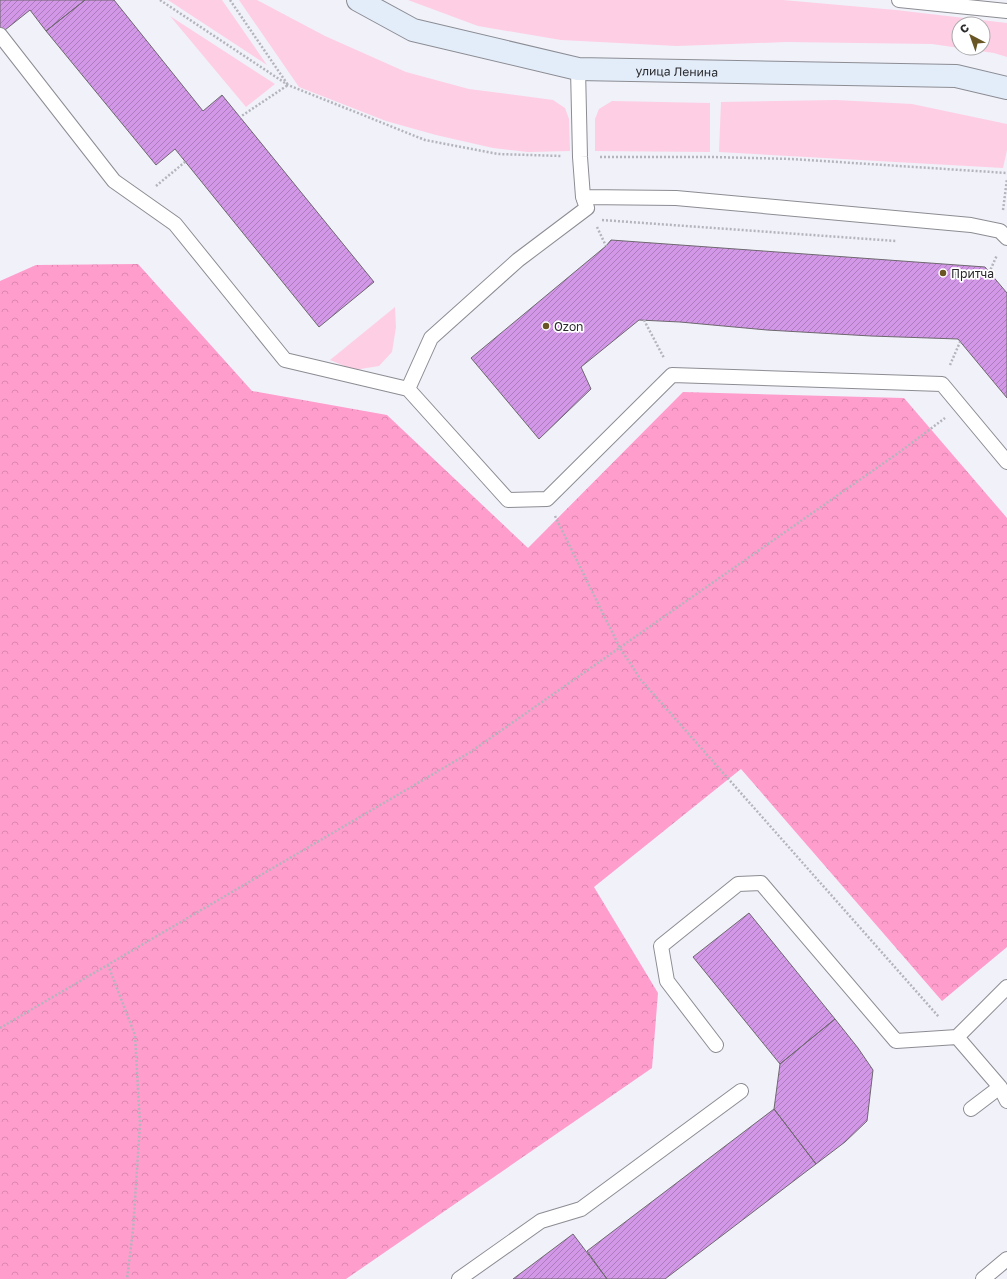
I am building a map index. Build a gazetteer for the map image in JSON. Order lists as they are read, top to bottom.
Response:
{
  "streets": {
    "main road": ["улица Ленина"]
  },
  "places": ["Притча", "Ozon"],
  "north": "top left"
}
